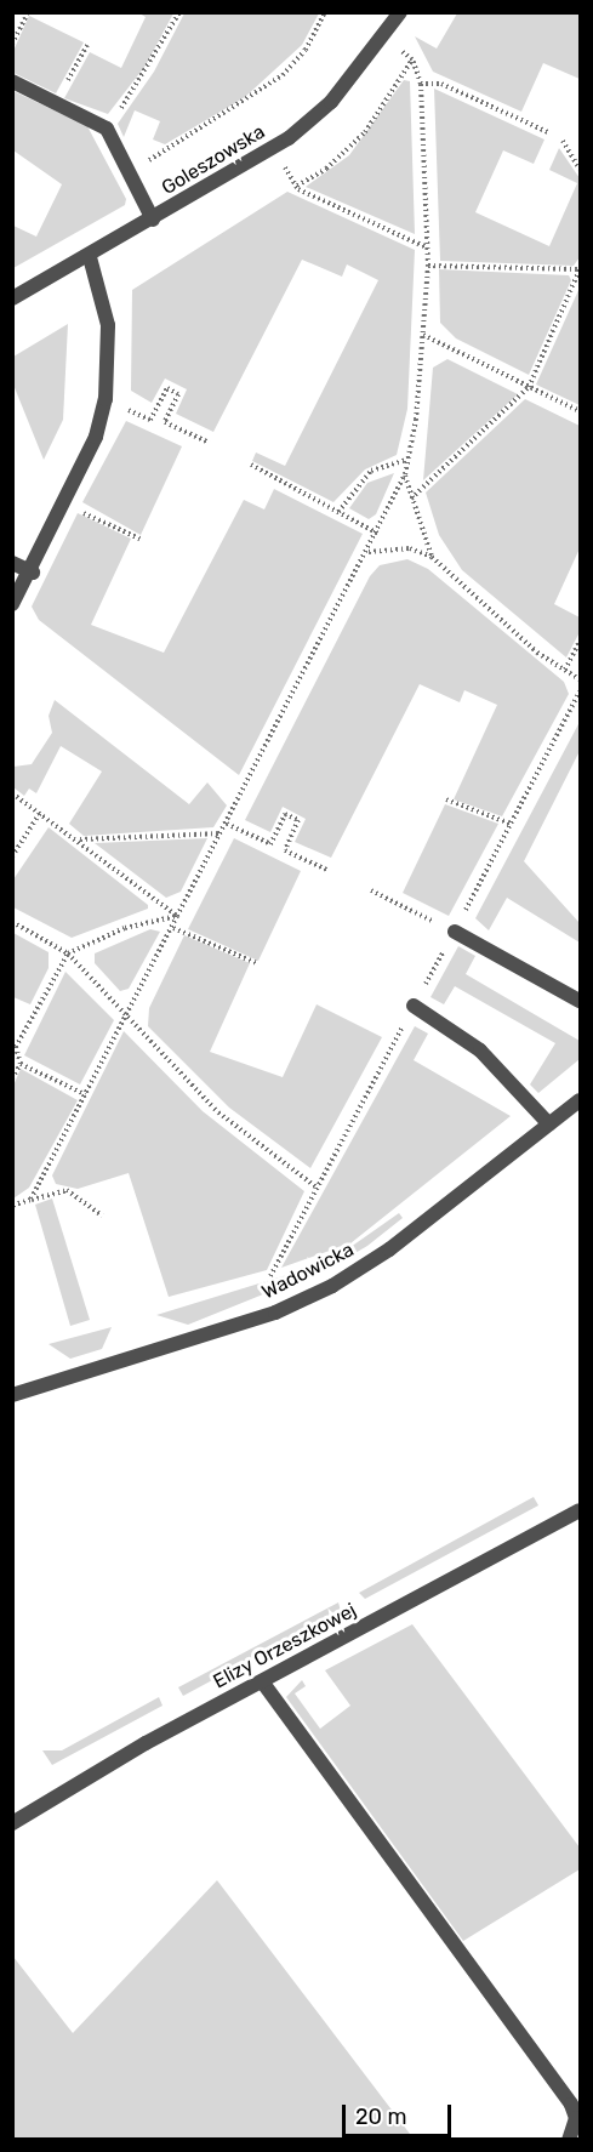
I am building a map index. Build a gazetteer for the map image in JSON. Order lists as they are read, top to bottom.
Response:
{
  "streets": {
    "street": ["Goleszowska", "Wadowicka", "Elizy Orzeszkowej"]
  },
  "scale_bar": "20 m"
}
